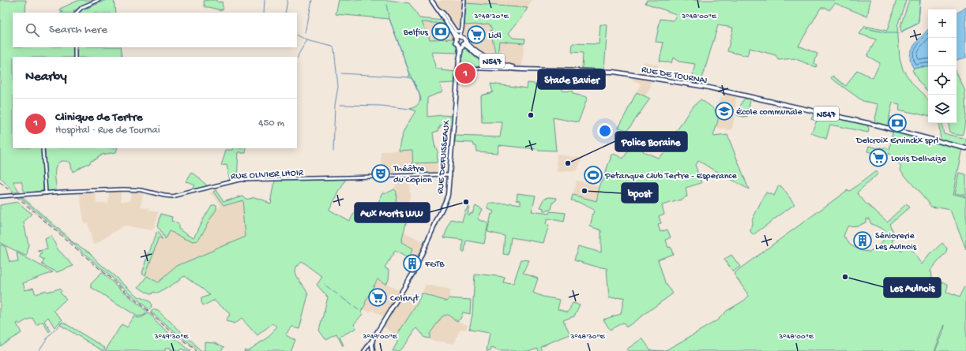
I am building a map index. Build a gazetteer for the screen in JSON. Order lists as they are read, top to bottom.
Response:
{
  "streets": {
    "main road": ["N547", "RUE DE TOURNAI", "RUE DEFUISSEAUX"],
    "street": ["RUE OLIVIER LHOIR"]
  },
  "crossings": [
    ["N547", "RUE DE TOURNAI"],
    ["N547", "RUE DEFUISSEAUX"],
    ["RUE DE TOURNAI", "RUE DEFUISSEAUX"],
    ["RUE DEFUISSEAUX", "RUE OLIVIER LHOIR"]
  ],
  "places": {
    "bank": ["Belfius", "Delcroix Ervinckx sprl"],
    "supermarket": ["Lidl", "Louis Delhaize", "Colruyt"],
    "school or university": ["École communale"],
    "other": [
      "Stade Bavier",
      "Police Boraine",
      "bpost",
      "Aux Morts WW",
      "Les Aulnois"
    ],
    "theatre": ["Théâtre du Copion"],
    "sports": ["Petanque Club Tertre - Esperance"],
    "building": ["Séniorerie Les Aulnois", "FGTB"]
  },
  "page": {
    "map_buttons": ["+", "−"],
    "search": "Search here",
    "heading": "Nearby",
    "pins": "1",
    "list": [
      {
        "mark": "1",
        "name": "Clinique de Tertre",
        "note": "Hospital · Rue de Tournai",
        "value": "450 m"
      }
    ]
  },
  "coordinates": [
    "3°48'30\"E",
    "3°48'00\"E",
    "3°49'30\"E",
    "3°49'00\"E"
  ]
}
